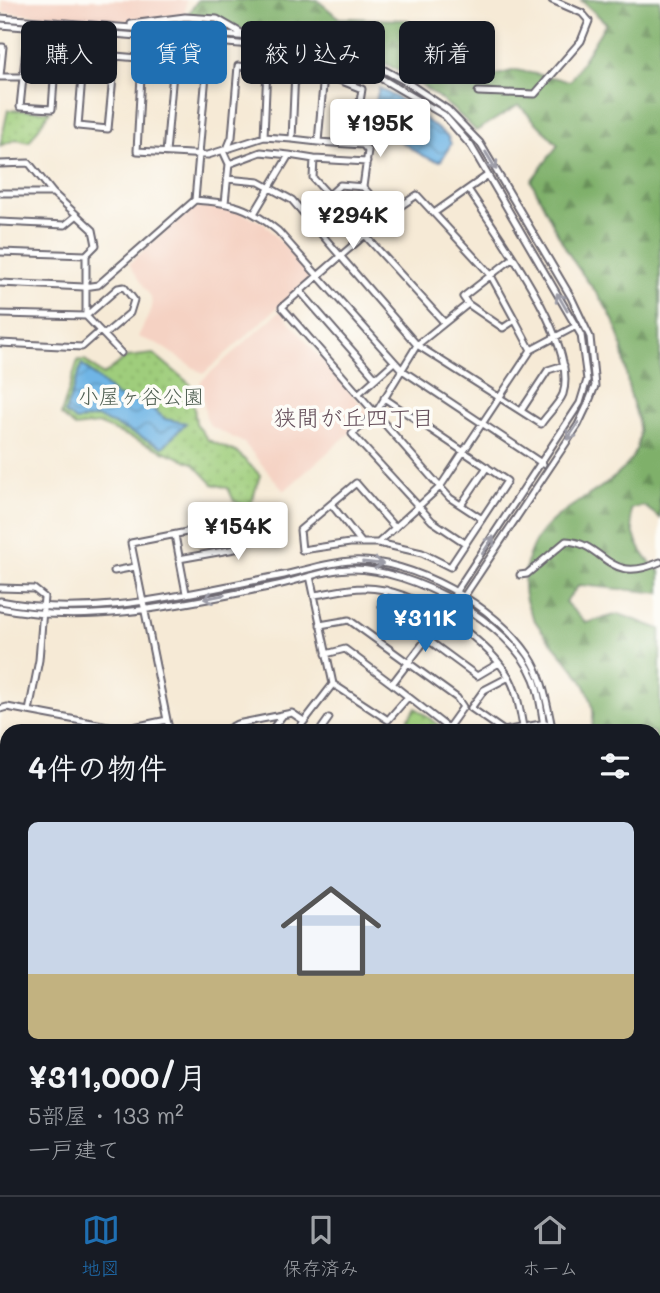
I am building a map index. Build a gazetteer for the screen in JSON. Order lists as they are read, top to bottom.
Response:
{
  "districts": ["狭間が丘四丁目"],
  "parks": ["小屋ヶ谷公園"],
  "page": {
    "chip": [
      "購入",
      "賃貸",
      "絞り込み",
      "新着"
    ],
    "price": [
      "¥195K",
      "¥294K",
      "¥154K",
      "¥311K"
    ],
    "heading": "4件の物件",
    "list": [
      {
        "name": "¥311,000/月",
        "note": "5部屋 · 133 m² · 一戸建て"
      }
    ],
    "tabs": ["地図", "保存済み", "ホーム"]
  }
}
